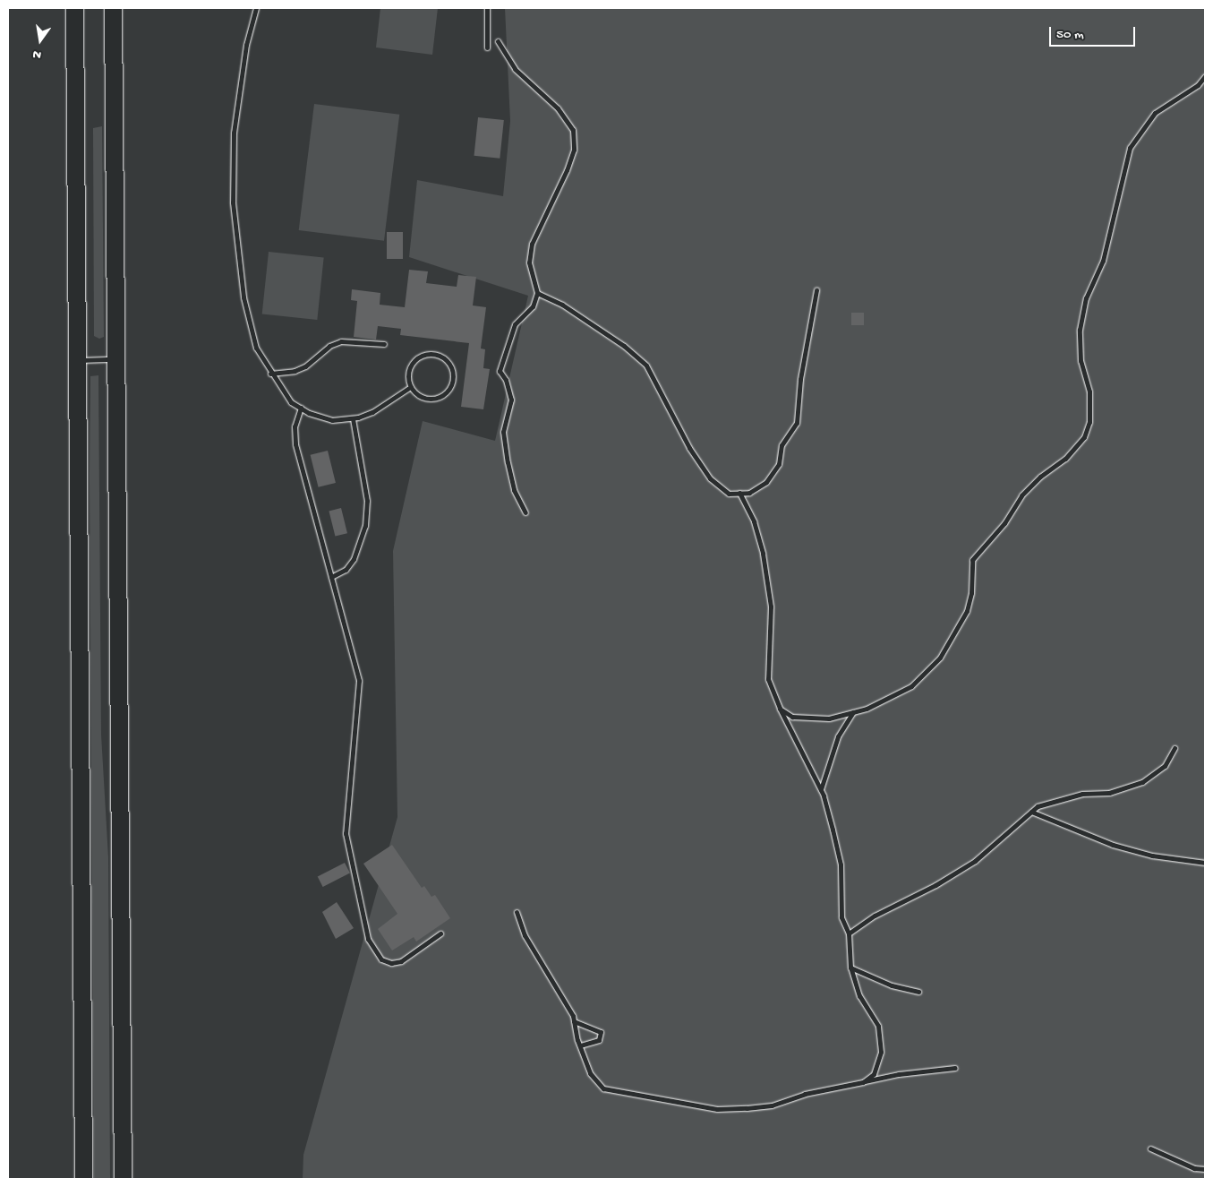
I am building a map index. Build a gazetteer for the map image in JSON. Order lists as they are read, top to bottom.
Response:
{
  "scale_bar": "50 m",
  "north": "bottom"
}
